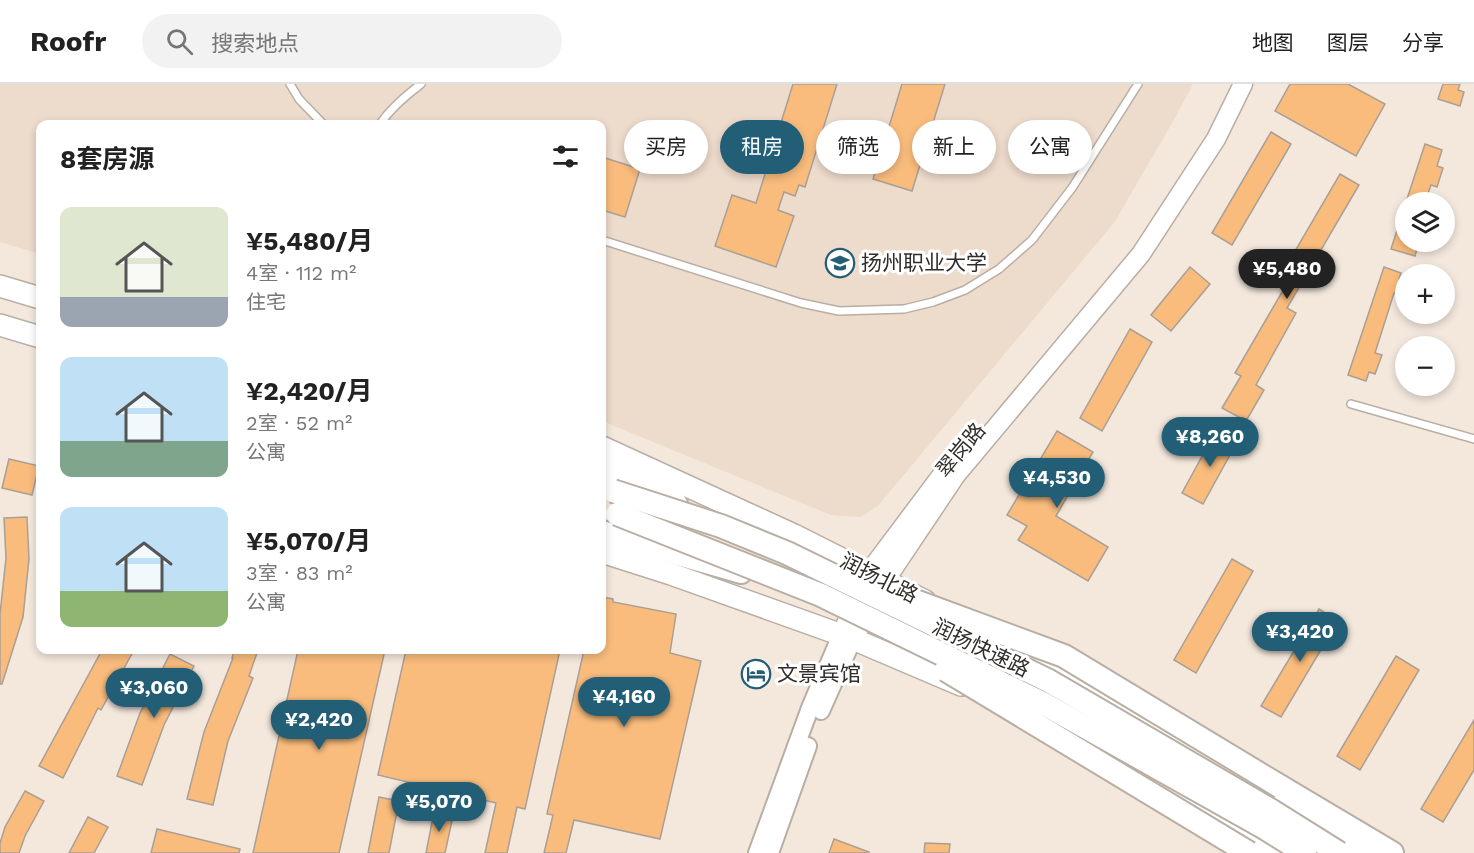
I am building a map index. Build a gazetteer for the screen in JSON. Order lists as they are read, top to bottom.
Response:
{
  "streets": {
    "highway": ["润扬快速路"],
    "main road": ["翠岗路", "润扬北路"]
  },
  "crossings": [
    ["翠岗路", "润扬北路"]
  ],
  "places": {
    "school or university": ["扬州职业大学"],
    "hotel": ["文景宾馆"]
  },
  "page": {
    "header": "Roofr",
    "search": "搜索地点",
    "nav": ["地图", "图层", "分享"],
    "chip": [
      "买房",
      "租房",
      "筛选",
      "新上",
      "公寓"
    ],
    "heading": "8套房源",
    "map_buttons": ["+", "−"],
    "list": [
      {
        "name": "¥5,480/月",
        "note": "4室 · 112 m² · 住宅"
      },
      {
        "name": "¥2,420/月",
        "note": "2室 · 52 m² · 公寓"
      },
      {
        "name": "¥5,070/月",
        "note": "3室 · 83 m² · 公寓"
      }
    ],
    "price": [
      "¥5,480",
      "¥8,260",
      "¥4,530",
      "¥3,420",
      "¥3,060",
      "¥4,160",
      "¥2,420",
      "¥5,070"
    ]
  }
}
